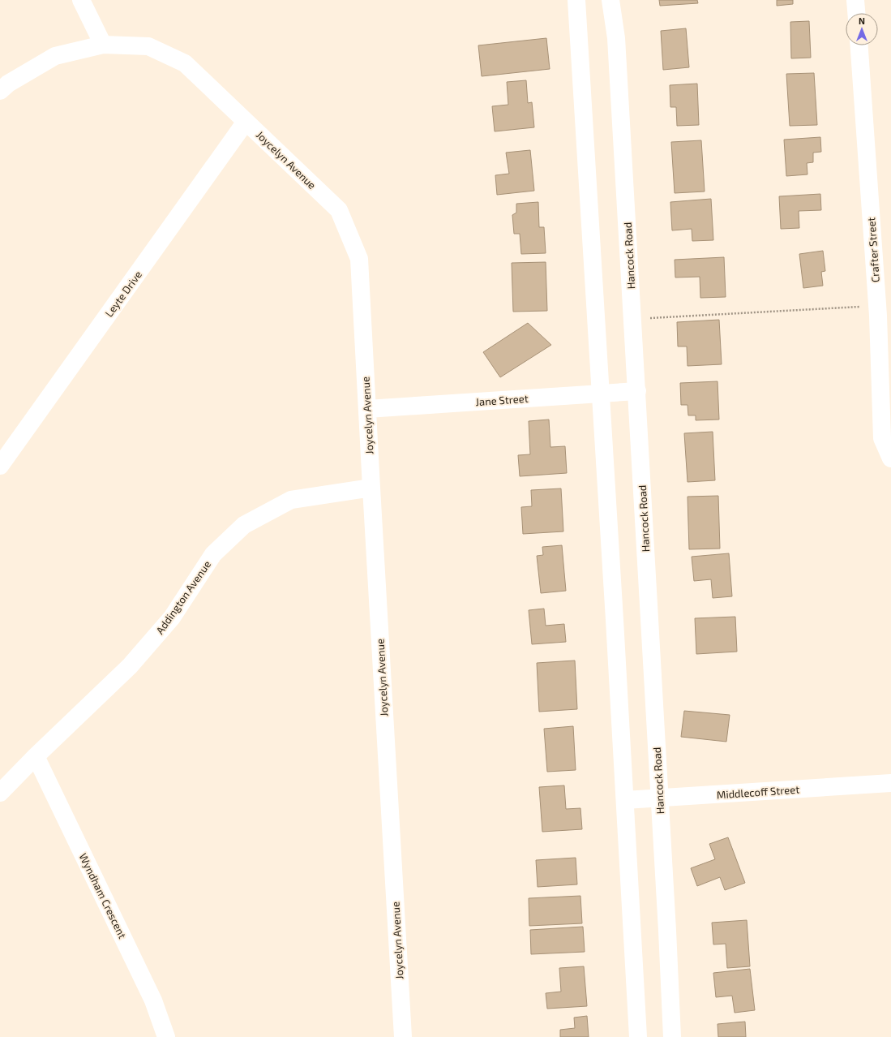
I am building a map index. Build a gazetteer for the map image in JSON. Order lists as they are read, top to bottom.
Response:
{
  "streets": {
    "street": [
      "Joycelyn Avenue",
      "Crafter Street",
      "Hancock Road",
      "Leyte Drive",
      "Jane Street",
      "Addington Avenue",
      "Middlecoff Street",
      "Wyndham Crescent"
    ]
  },
  "crossings": [
    ["Joycelyn Avenue", "Leyte Drive"],
    ["Joycelyn Avenue", "Jane Street"],
    ["Joycelyn Avenue", "Addington Avenue"],
    ["Hancock Road", "Jane Street"],
    ["Hancock Road", "Middlecoff Street"],
    ["Addington Avenue", "Wyndham Crescent"]
  ],
  "north": "top"
}
